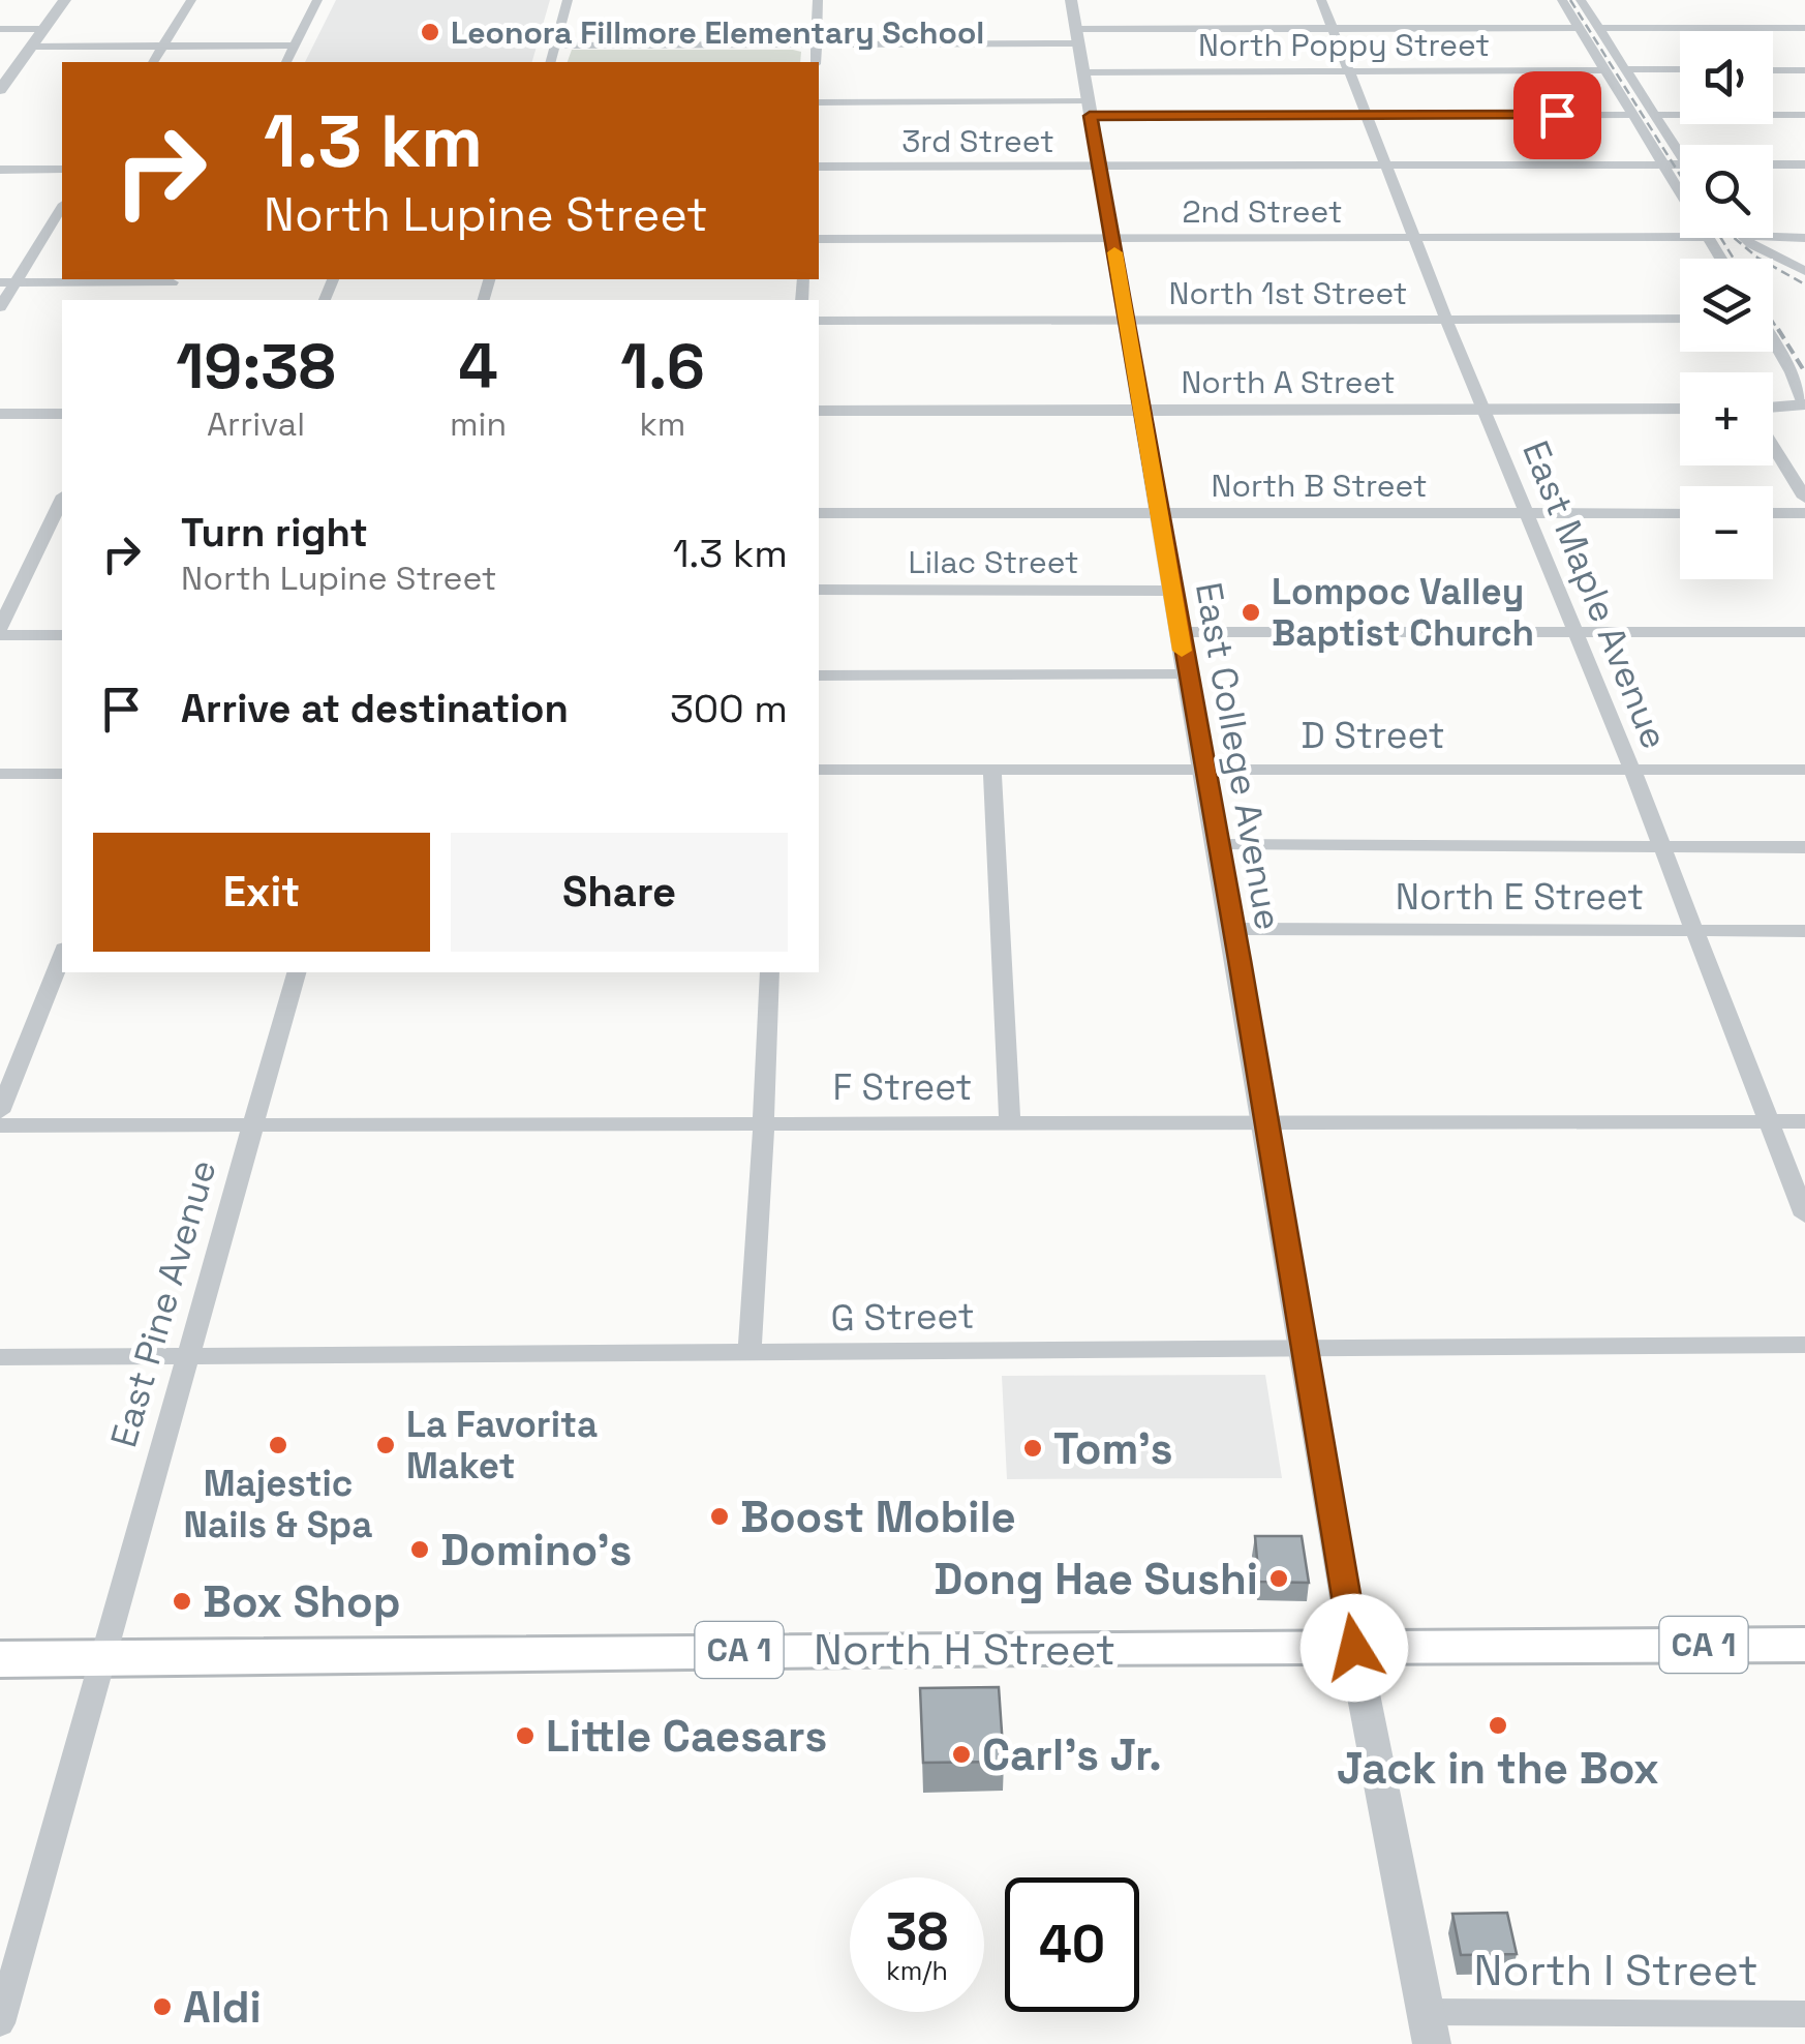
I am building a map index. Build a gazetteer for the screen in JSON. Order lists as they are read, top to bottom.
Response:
{
  "streets": {
    "highway": ["CA 1", "North H Street"],
    "street": [
      "North Poppy Street",
      "3rd Street",
      "2nd Street",
      "North 1st Street",
      "North A Street",
      "North B Street",
      "Lilac Street",
      "East Maple Avenue",
      "D Street",
      "East College Avenue",
      "North E Street",
      "F Street",
      "East Pine Avenue",
      "G Street",
      "North I Street"
    ]
  },
  "crossings": [
    ["North Poppy Street", "East Maple Avenue"],
    ["North Poppy Street", "East College Avenue"],
    ["3rd Street", "East Maple Avenue"],
    ["3rd Street", "East College Avenue"],
    ["2nd Street", "East Maple Avenue"],
    ["2nd Street", "East College Avenue"],
    ["North 1st Street", "East Maple Avenue"],
    ["North 1st Street", "East College Avenue"],
    ["North A Street", "East Maple Avenue"],
    ["North A Street", "East College Avenue"],
    ["North B Street", "East Maple Avenue"],
    ["North B Street", "East College Avenue"],
    ["Lilac Street", "East College Avenue"],
    ["East Maple Avenue", "D Street"],
    ["East Maple Avenue", "North E Street"],
    ["East Maple Avenue", "F Street"],
    ["D Street", "East College Avenue"],
    ["East College Avenue", "North E Street"],
    ["East College Avenue", "F Street"],
    ["East College Avenue", "G Street"],
    ["East College Avenue", "North H Street"],
    ["East College Avenue", "North I Street"],
    ["F Street", "East Pine Avenue"],
    ["East Pine Avenue", "G Street"],
    ["East Pine Avenue", "North H Street"]
  ],
  "places": [
    "Leonora Fillmore Elementary School",
    "Lompoc Valley Baptist Church",
    "Majestic Nails & Spa",
    "La Favorita Maket",
    "Tom's",
    "Boost Mobile",
    "Domino's",
    "Dong Hae Sushi",
    "Box Shop",
    "Jack in the Box",
    "Little Caesars",
    "Carl's Jr.",
    "Aldi"
  ],
  "page": {
    "map_buttons": ["+", "−"],
    "turn": ["1.3 km", "North Lupine Street"],
    "eta": [
      "19:38",
      "Arrival",
      "4",
      "min",
      "1.6",
      "km"
    ],
    "list": [
      {
        "name": "Turn right",
        "note": "North Lupine Street",
        "value": "1.3 km"
      },
      {
        "name": "Arrive at destination",
        "value": "300 m"
      }
    ],
    "buttons": ["Exit", "Share"],
    "speed": "38 km/h",
    "limit": "40"
  }
}
